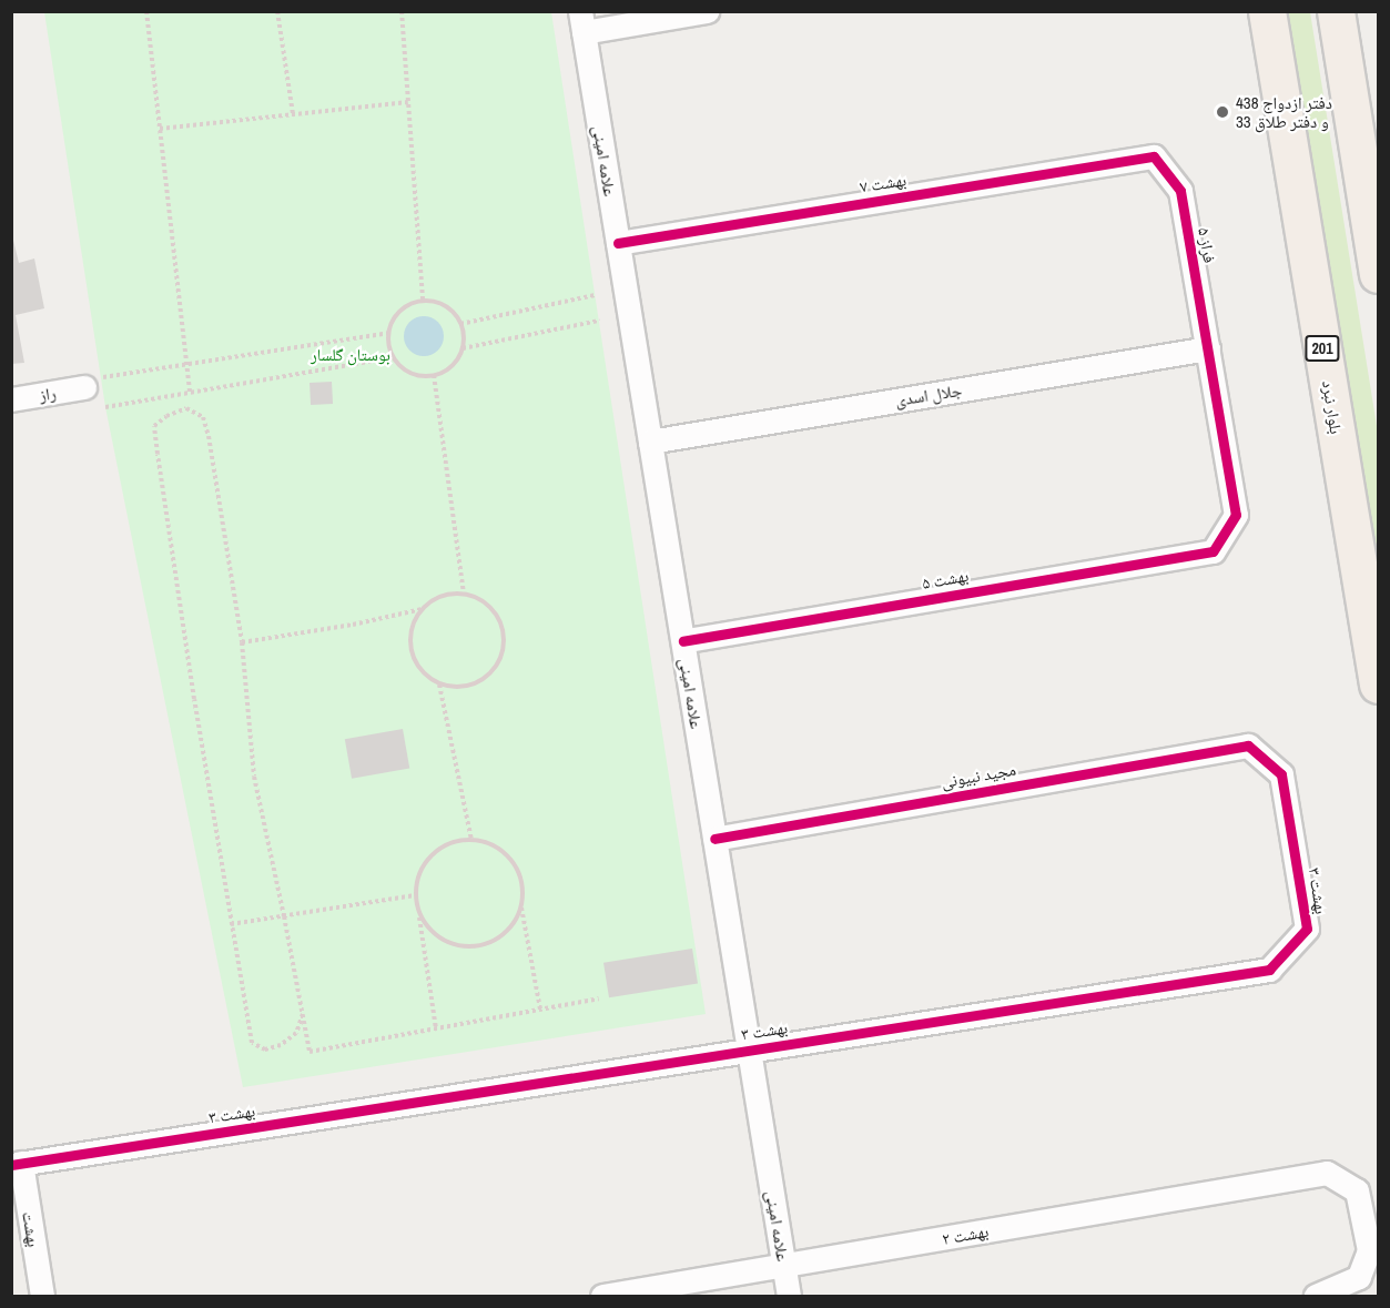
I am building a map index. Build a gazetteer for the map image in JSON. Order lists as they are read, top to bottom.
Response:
{
  "streets": {
    "main road": ["201", "بلوار نبرد"],
    "street": [
      "علامه امینی",
      "بهشت ۷",
      "فراز ۵",
      "راز",
      "جلال اسدی",
      "بهشت ۵",
      "مجید نبیونی",
      "بهشت ۳",
      "بهشت",
      "بهشت ۲"
    ]
  },
  "crossings": [
    ["علامه امینی", "بهشت ۷"],
    ["علامه امینی", "جلال اسدی"],
    ["علامه امینی", "بهشت ۵"],
    ["علامه امینی", "مجید نبیونی"],
    ["علامه امینی", "بهشت ۳"],
    ["علامه امینی", "بهشت ۲"],
    ["بهشت ۷", "فراز ۵"],
    ["فراز ۵", "جلال اسدی"],
    ["فراز ۵", "بهشت ۵"],
    ["مجید نبیونی", "بهشت ۳"],
    ["بهشت ۳", "بهشت"]
  ],
  "parks": ["بوستان گلسار"],
  "places": ["دفتر ازدواج 438 و دفتر طلاق 33"]
}
